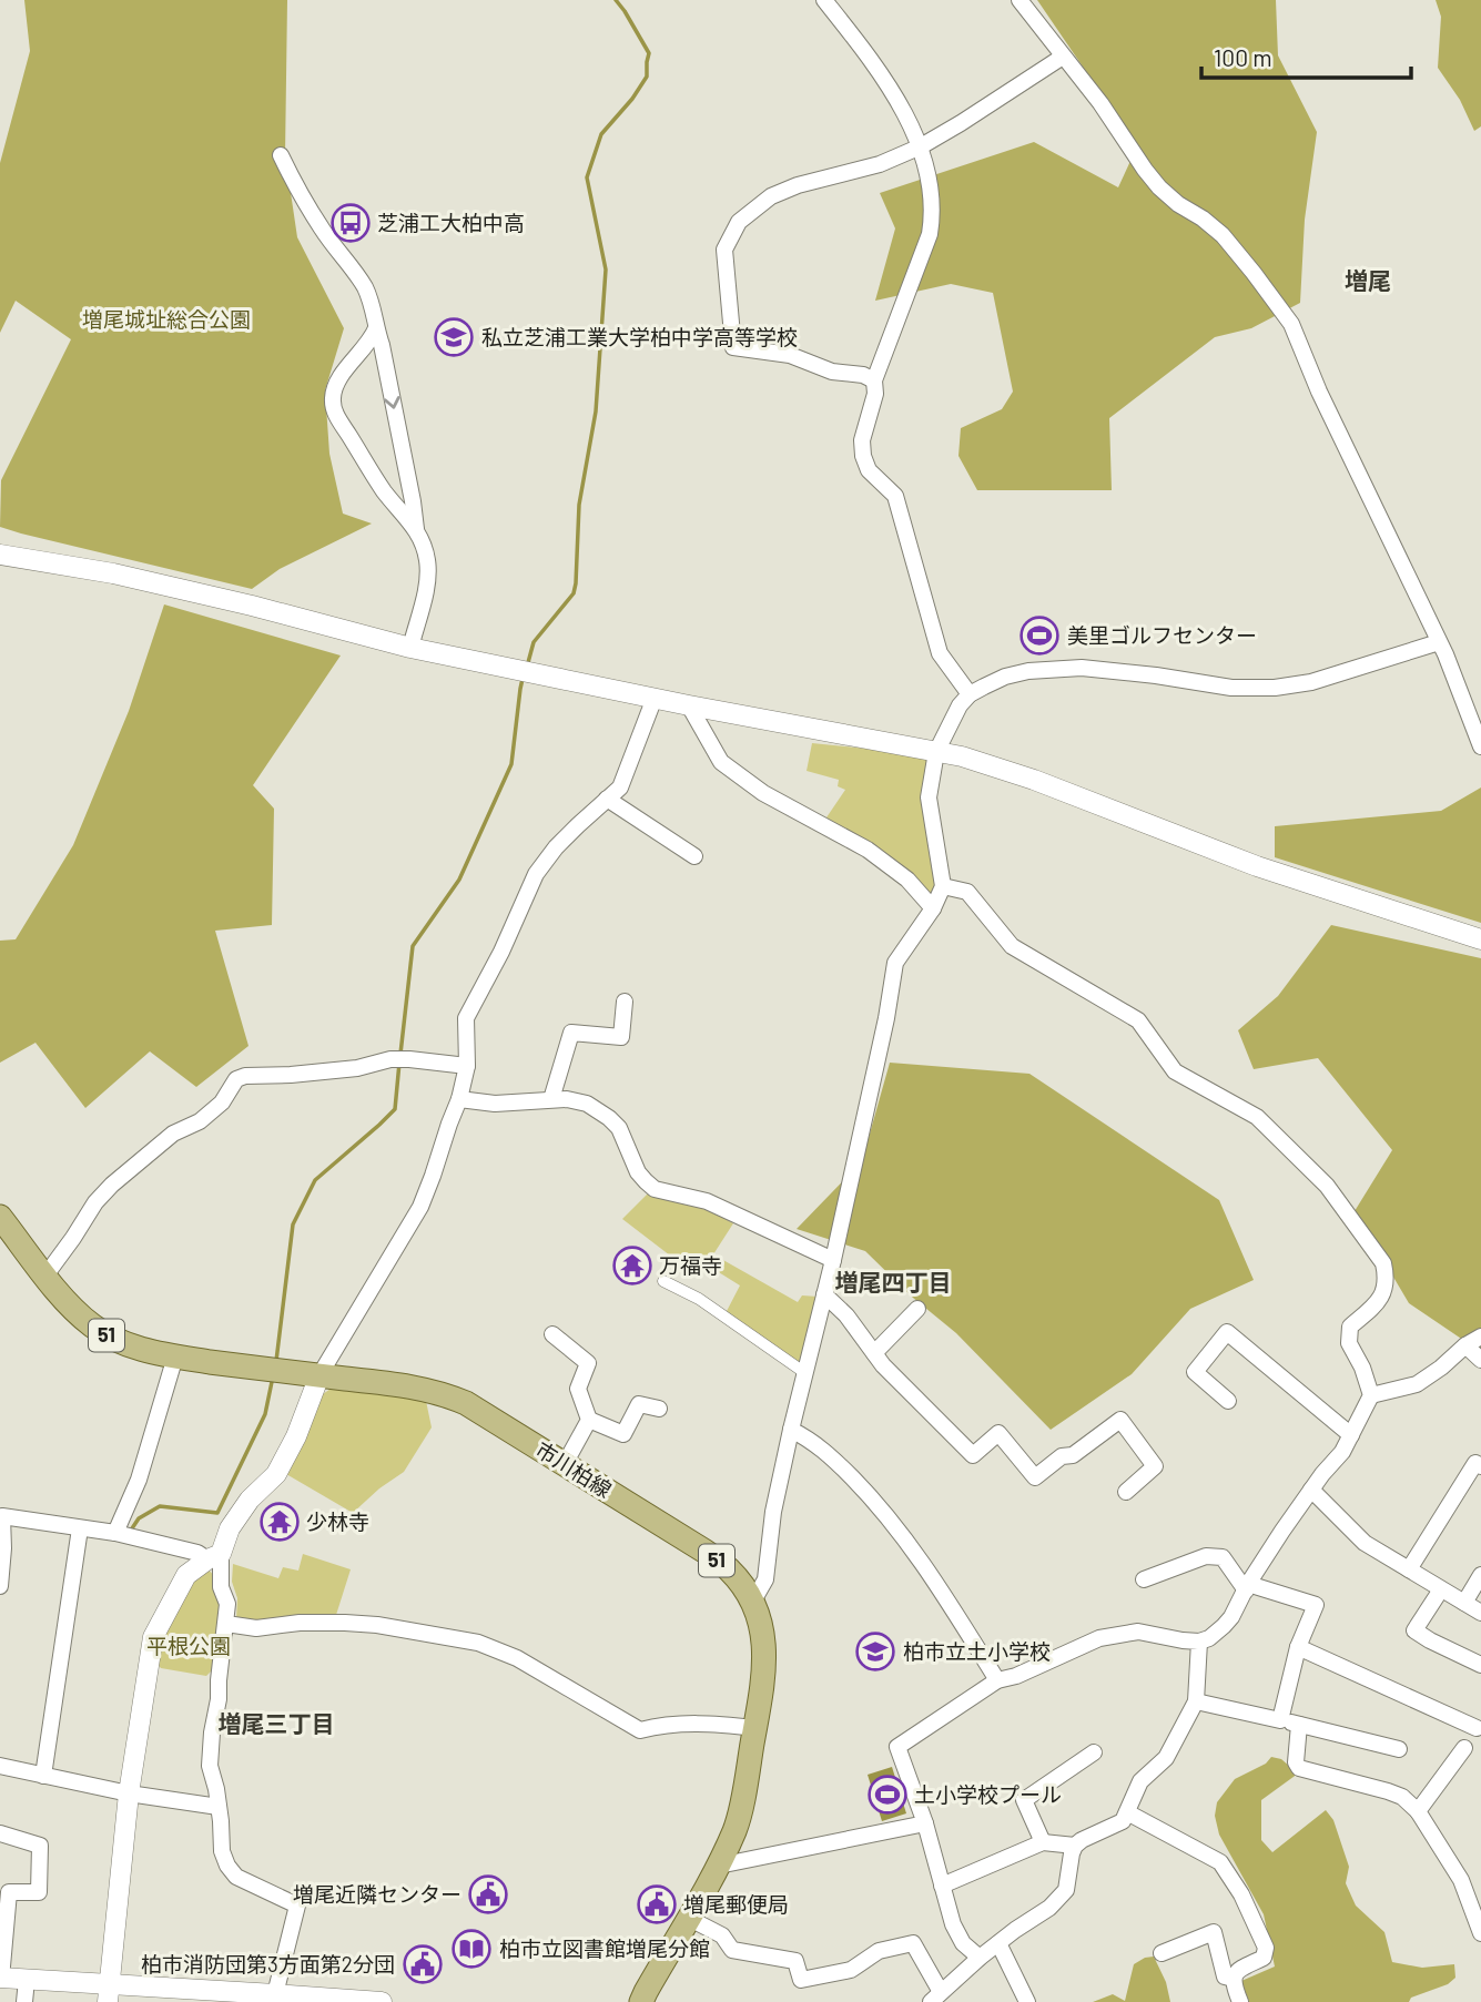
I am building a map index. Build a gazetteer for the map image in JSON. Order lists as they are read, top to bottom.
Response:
{
  "streets": {
    "main road": ["51", "市川柏線"]
  },
  "districts": ["増尾", "増尾四丁目", "増尾三丁目"],
  "parks": ["増尾城址総合公園", "平根公園"],
  "places": {
    "bus stop": ["芝浦工大柏中高"],
    "school or university": ["私立芝浦工業大学柏中学高等学校", "柏市立土小学校"],
    "sports": ["美里ゴルフセンター", "土小学校プール"],
    "temple": ["万福寺", "少林寺"],
    "public building": ["増尾近隣センター", "増尾郵便局", "柏市消防団第3方面第2分団"],
    "library": ["柏市立図書館増尾分館"]
  },
  "scale_bar": "100 m"
}
